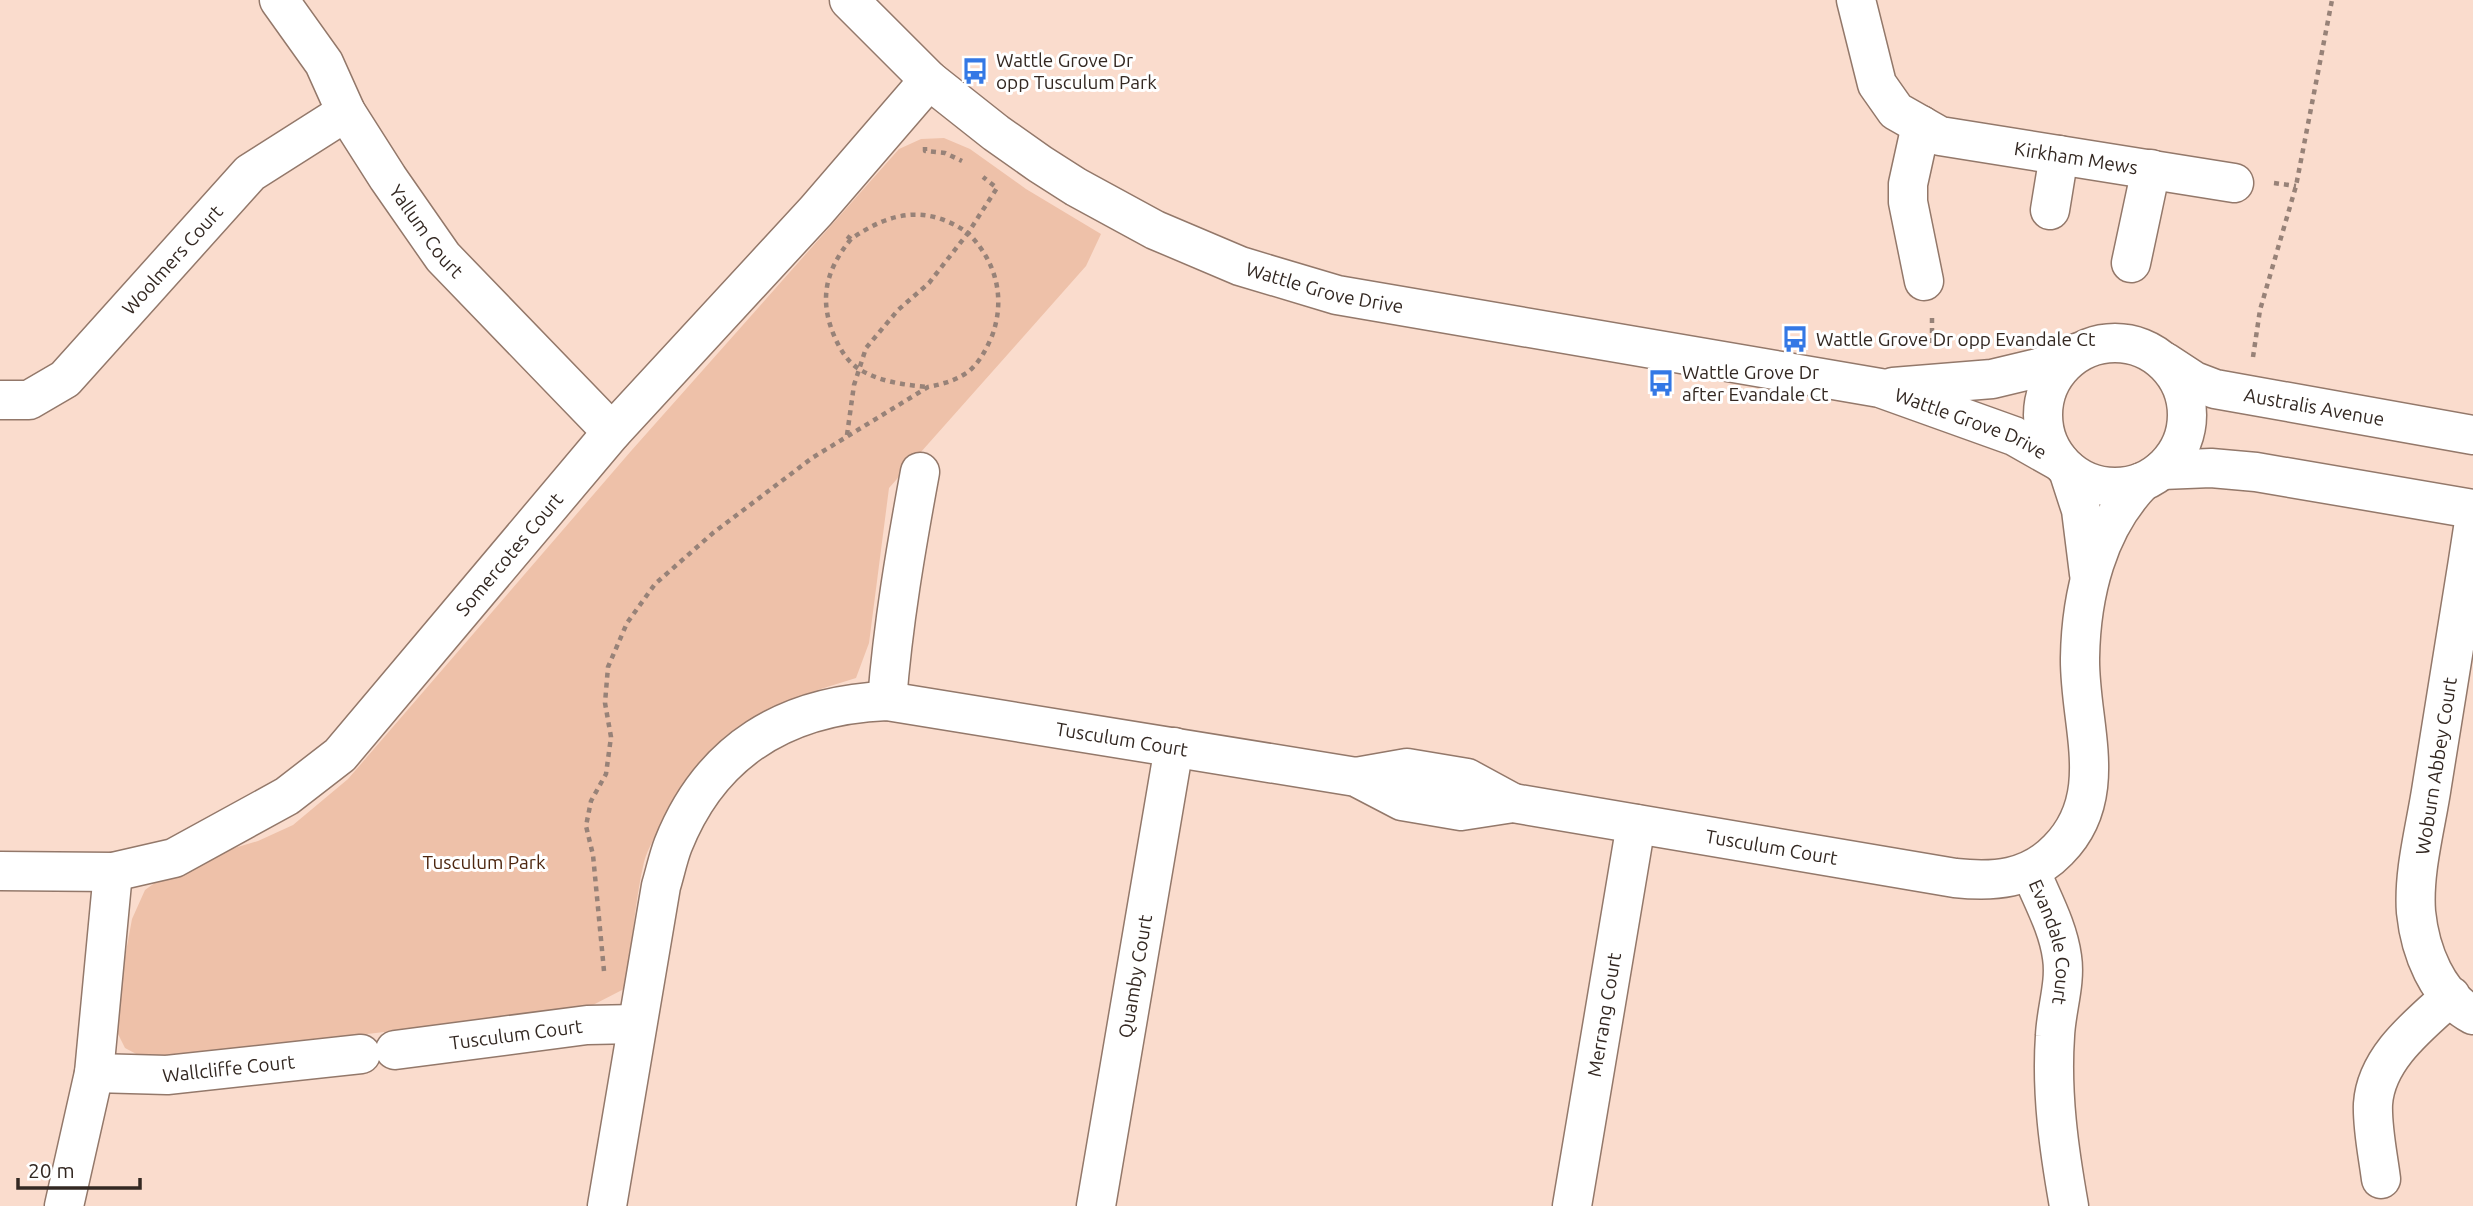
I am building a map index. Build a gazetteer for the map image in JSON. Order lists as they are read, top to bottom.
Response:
{
  "streets": {
    "street": [
      "Kirkham Mews",
      "Yallum Court",
      "Woolmers Court",
      "Wattle Grove Drive",
      "Australis Avenue",
      "Somercotes Court",
      "Tusculum Court",
      "Woburn Abbey Court",
      "Evandale Court",
      "Quamby Court",
      "Merrang Court",
      "Wallcliffe Court"
    ]
  },
  "crossings": [
    ["Yallum Court", "Woolmers Court"],
    ["Yallum Court", "Somercotes Court"],
    ["Wattle Grove Drive", "Australis Avenue"],
    ["Wattle Grove Drive", "Somercotes Court"],
    ["Wattle Grove Drive", "Evandale Court"],
    ["Australis Avenue", "Evandale Court"],
    ["Tusculum Court", "Evandale Court"],
    ["Tusculum Court", "Quamby Court"],
    ["Tusculum Court", "Merrang Court"],
    ["Tusculum Court", "Wallcliffe Court"]
  ],
  "parks": ["Tusculum Park"],
  "places": {
    "bus stop": ["Wattle Grove Dr opp Tusculum Park", "Wattle Grove Dr opp Evandale Ct", "Wattle Grove Dr after Evandale Ct"]
  },
  "scale_bar": "20 m"
}
